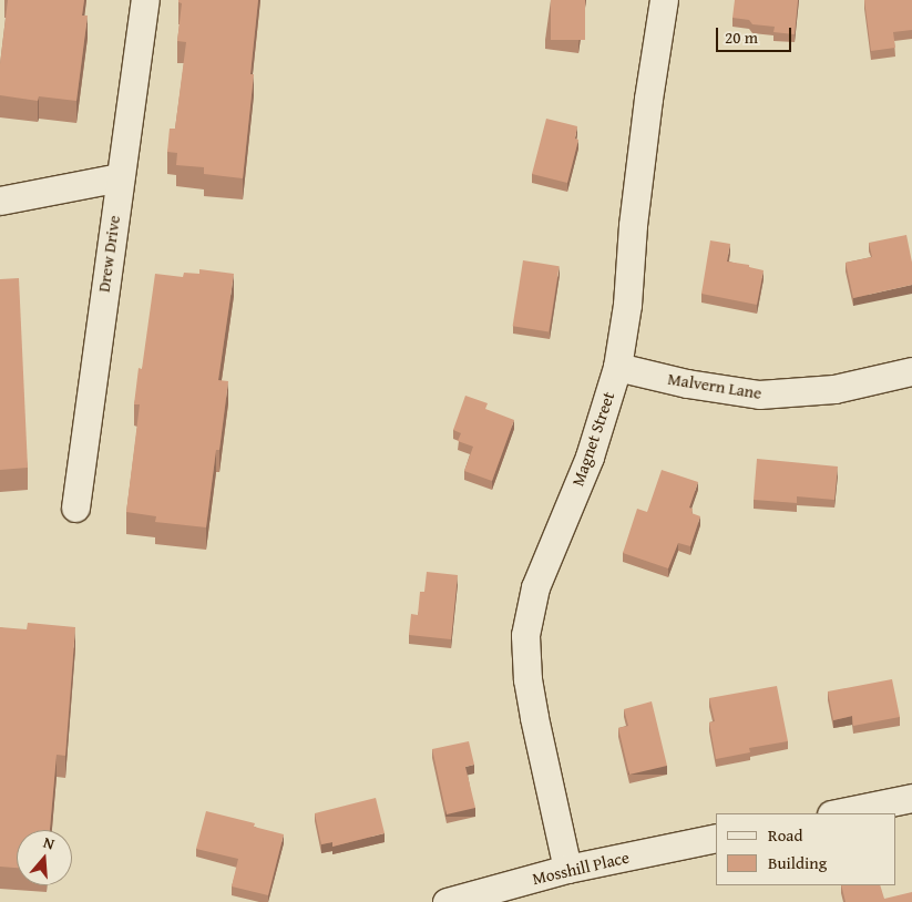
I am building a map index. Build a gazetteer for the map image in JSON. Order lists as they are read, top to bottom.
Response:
{
  "streets": {
    "street": [
      "Drew Drive",
      "Malvern Lane",
      "Magnet Street",
      "Mosshill Place"
    ]
  },
  "crossings": [
    ["Malvern Lane", "Magnet Street"],
    ["Magnet Street", "Mosshill Place"]
  ],
  "legend": ["Road", "Building"],
  "scale_bar": "20 m",
  "north": "top"
}
